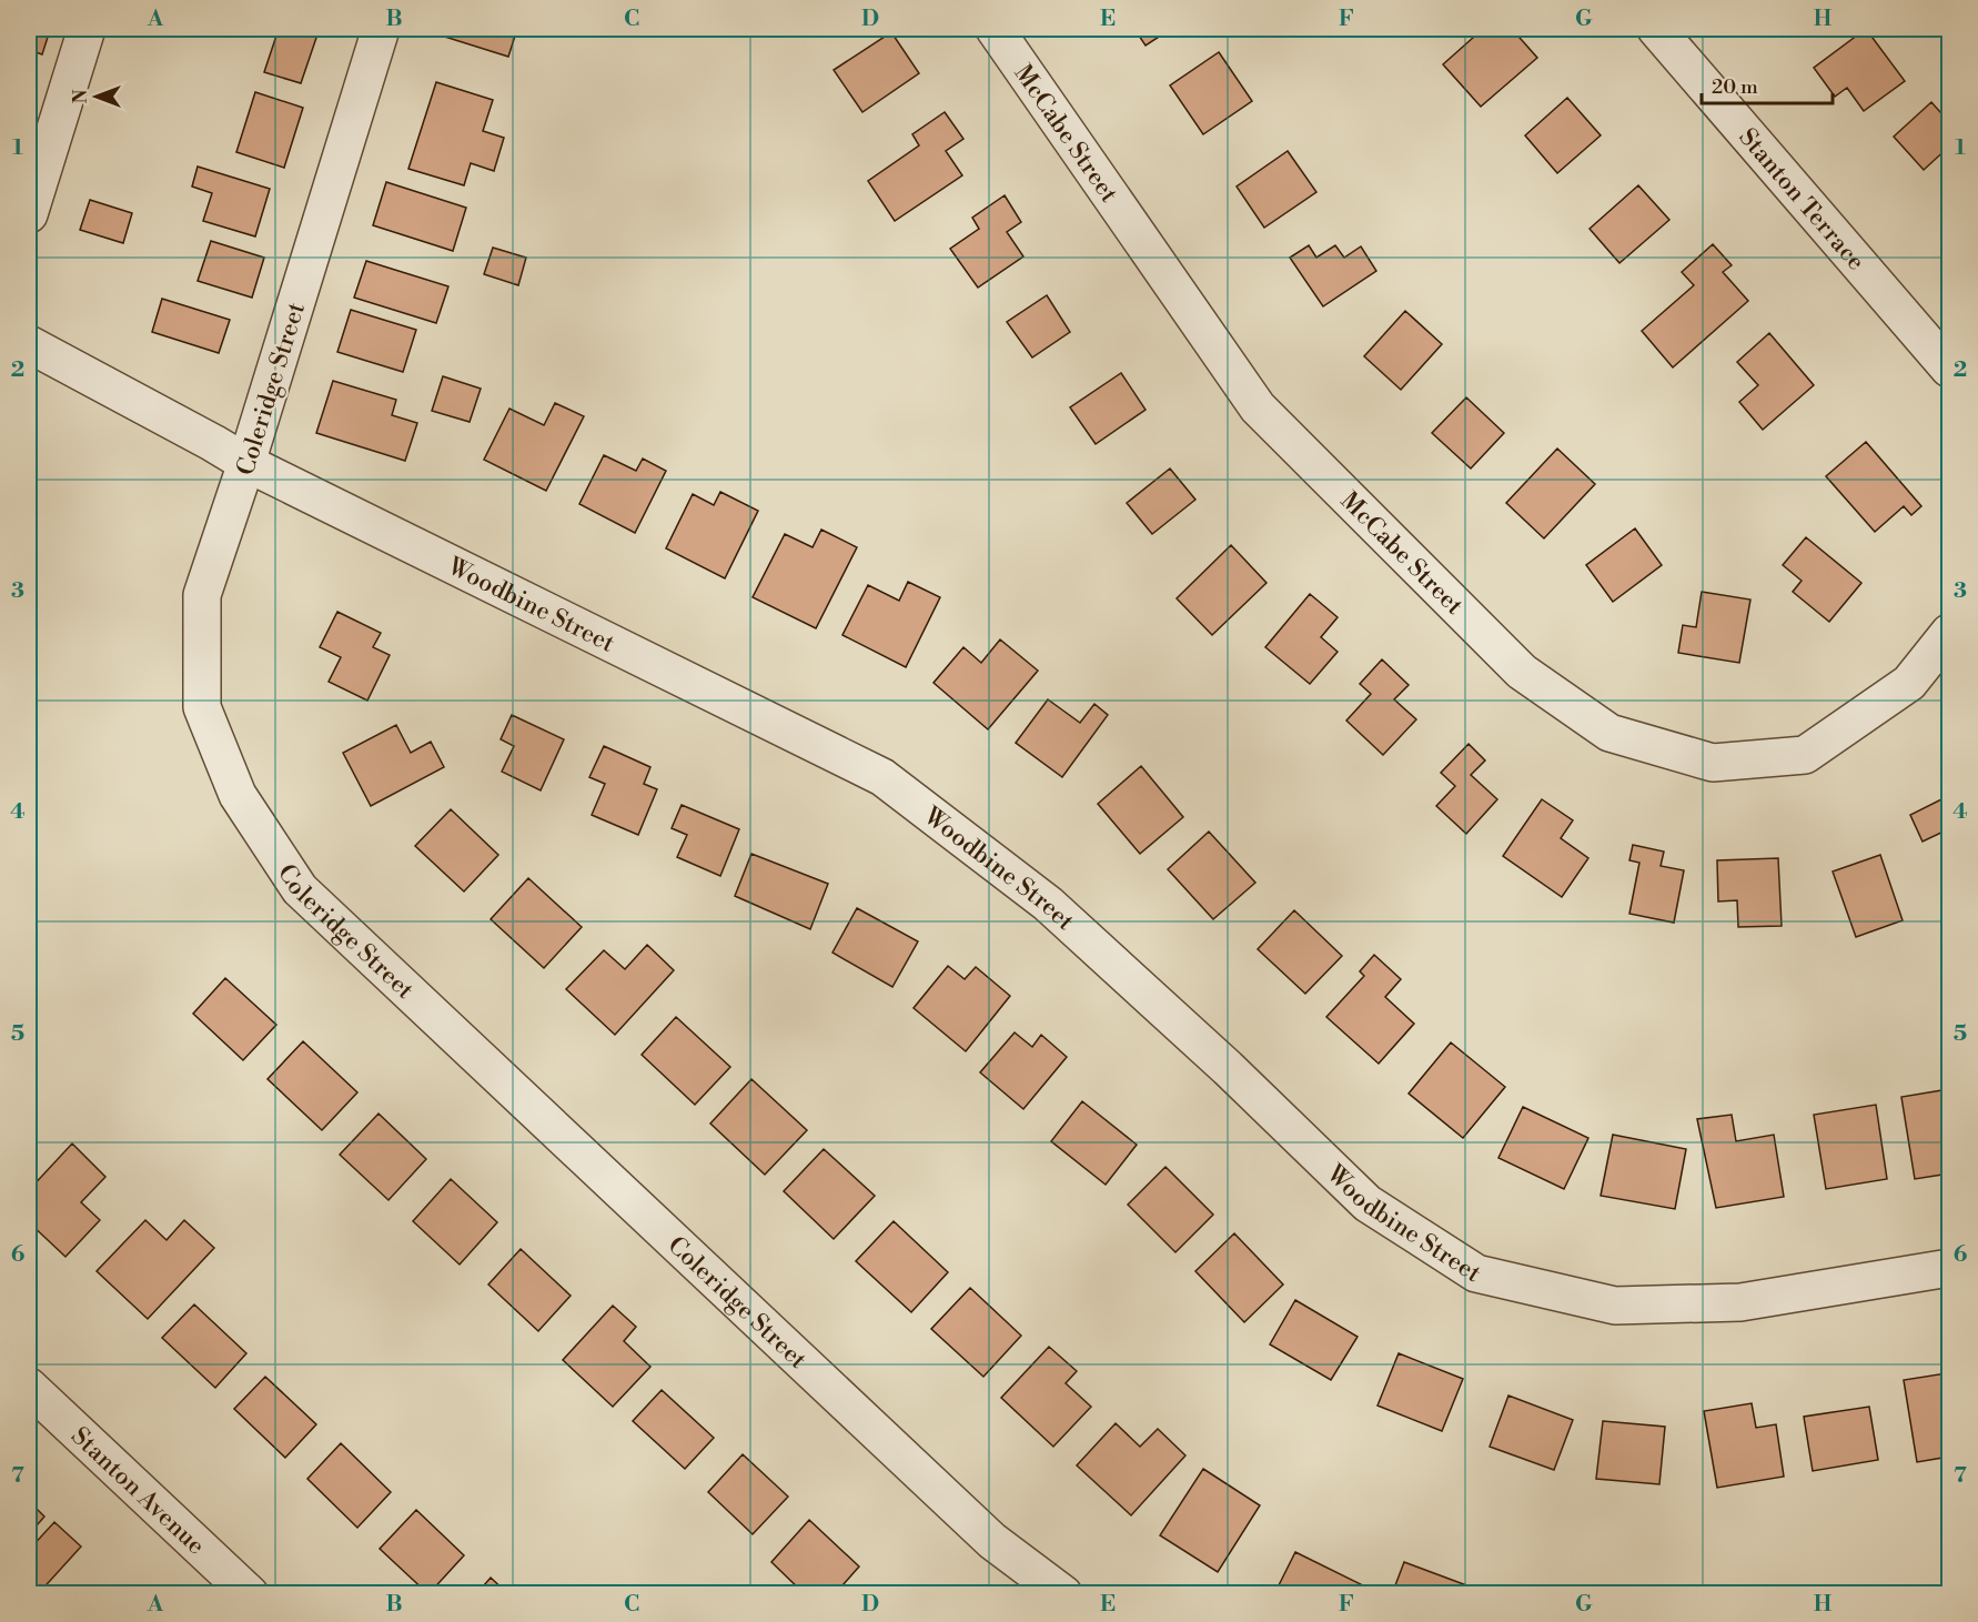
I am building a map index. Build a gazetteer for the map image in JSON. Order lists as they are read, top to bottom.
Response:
{
  "streets": {
    "street": [
      "McCabe Street",
      "Stanton Terrace",
      "Coleridge Street",
      "Woodbine Street",
      "Stanton Avenue"
    ]
  },
  "crossings": [
    ["Coleridge Street", "Woodbine Street"]
  ],
  "scale_bar": "20 m",
  "north": "left",
  "grid": {
    "columns": [
      "A",
      "B",
      "C",
      "D",
      "E",
      "F",
      "G",
      "H"
    ],
    "rows": [
      "1",
      "2",
      "3",
      "4",
      "5",
      "6",
      "7"
    ]
  }
}
